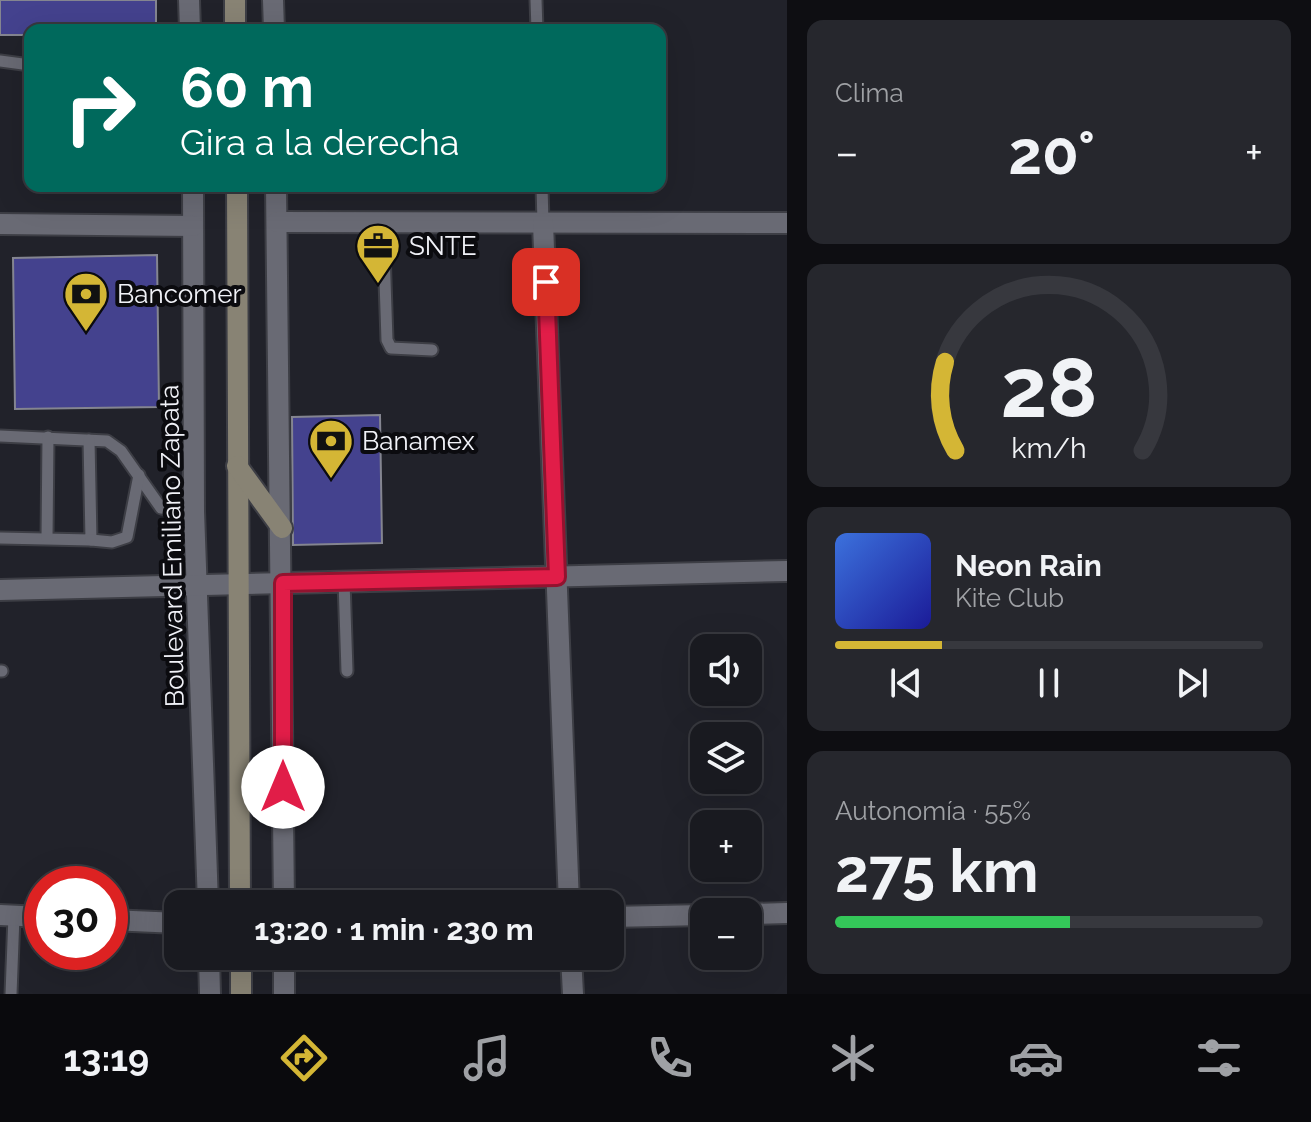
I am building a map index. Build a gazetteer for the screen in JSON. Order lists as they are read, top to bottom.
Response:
{
  "streets": {
    "street": ["Boulevard Emiliano Zapata"]
  },
  "places": {
    "office": ["SNTE"],
    "bank": ["Bancomer", "Banamex"]
  },
  "page": {
    "tile": [
      "Clima",
      ["Autonomía · 55%", "275 km"]
    ],
    "turn": ["60 m", "Gira a la derecha"],
    "heat": ["−", "20°", "+"],
    "song": ["Neon Rain", "Kite Club"],
    "map_buttons": ["+", "−"],
    "limit": "30",
    "trip": "13:20 · 1 min · 230 m",
    "tabs": "13:19",
    "gauge": ["28", "km/h"]
  }
}
